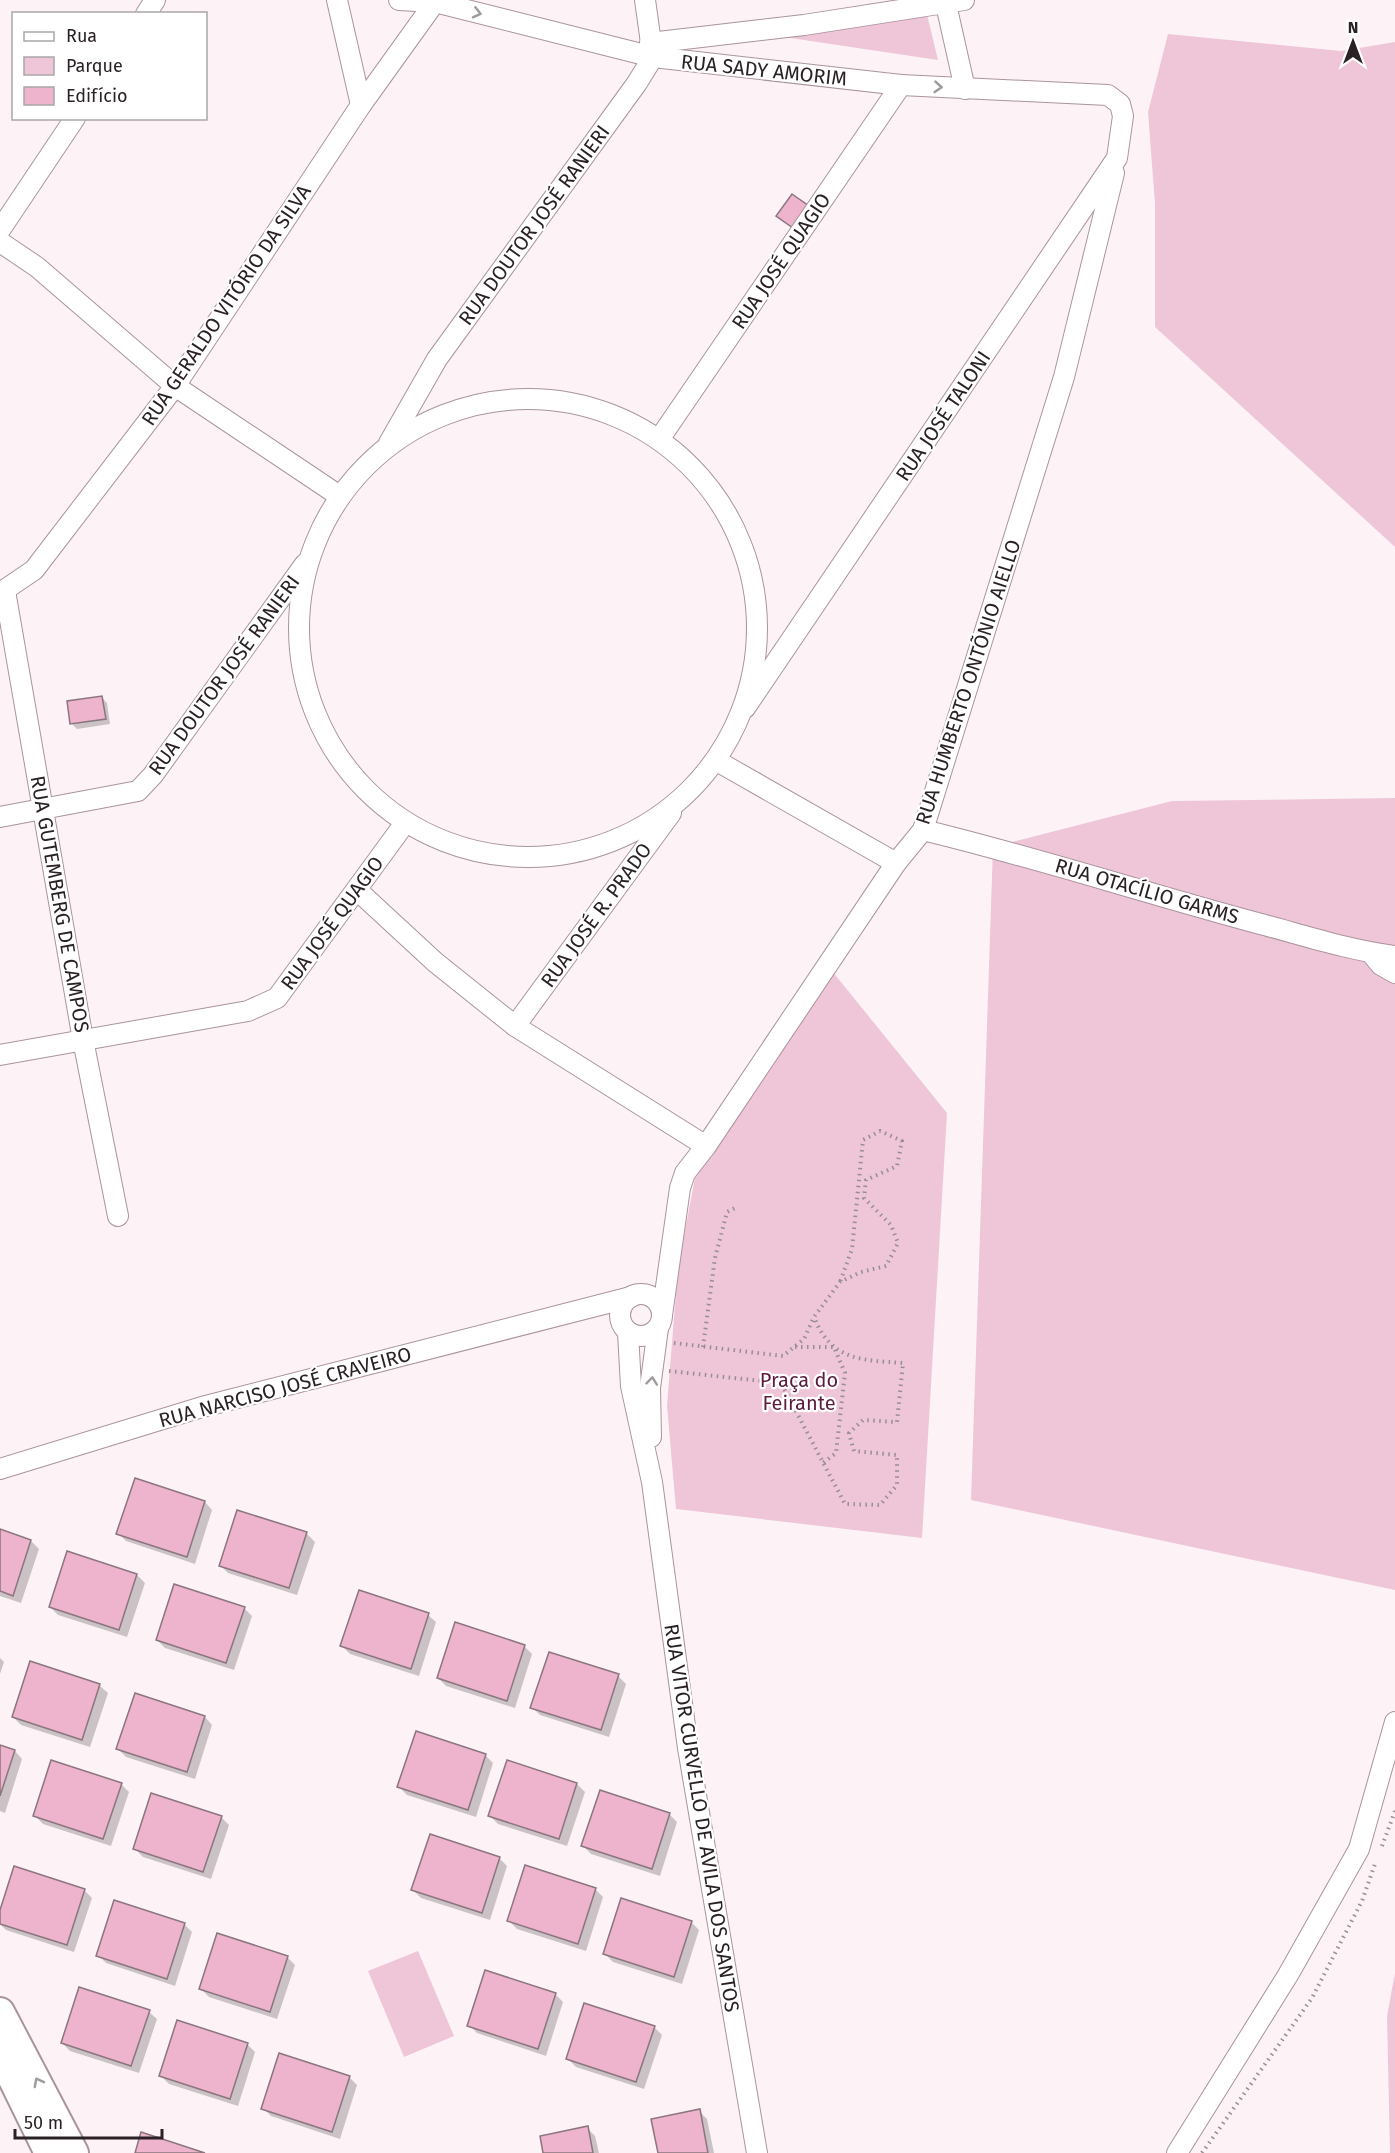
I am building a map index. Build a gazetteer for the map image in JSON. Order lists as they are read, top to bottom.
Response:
{
  "streets": {
    "street": [
      "RUA SADY AMORIM",
      "RUA DOUTOR JOSÉ RANIERI",
      "RUA JOSÉ QUAGIO",
      "RUA GERALDO VITÓRIO DA SILVA",
      "RUA JOSÉ TALONI",
      "RUA HUMBERTO ONTÕNIO AIELLO",
      "RUA OTACÍLIO GARMS",
      "RUA GUTEMBERG DE CAMPOS",
      "RUA JOSÉ R. PRADO",
      "RUA NARCISO JOSÉ CRAVEIRO",
      "RUA VITOR CURVELLO DE AVILA DOS SANTOS"
    ]
  },
  "crossings": [
    ["RUA SADY AMORIM", "RUA DOUTOR JOSÉ RANIERI"],
    ["RUA SADY AMORIM", "RUA JOSÉ QUAGIO"],
    ["RUA SADY AMORIM", "RUA GERALDO VITÓRIO DA SILVA"],
    ["RUA SADY AMORIM", "RUA JOSÉ TALONI"],
    ["RUA DOUTOR JOSÉ RANIERI", "RUA GUTEMBERG DE CAMPOS"],
    ["RUA JOSÉ QUAGIO", "RUA GUTEMBERG DE CAMPOS"],
    ["RUA GERALDO VITÓRIO DA SILVA", "RUA GUTEMBERG DE CAMPOS"],
    ["RUA JOSÉ TALONI", "RUA HUMBERTO ONTÕNIO AIELLO"],
    ["RUA HUMBERTO ONTÕNIO AIELLO", "RUA OTACÍLIO GARMS"],
    ["RUA NARCISO JOSÉ CRAVEIRO", "RUA VITOR CURVELLO DE AVILA DOS SANTOS"]
  ],
  "one_way": ["RUA SADY AMORIM"],
  "parks": ["Praça do Feirante"],
  "legend": ["Rua", "Parque", "Edifício"],
  "scale_bar": "50 m",
  "north": "top"
}
